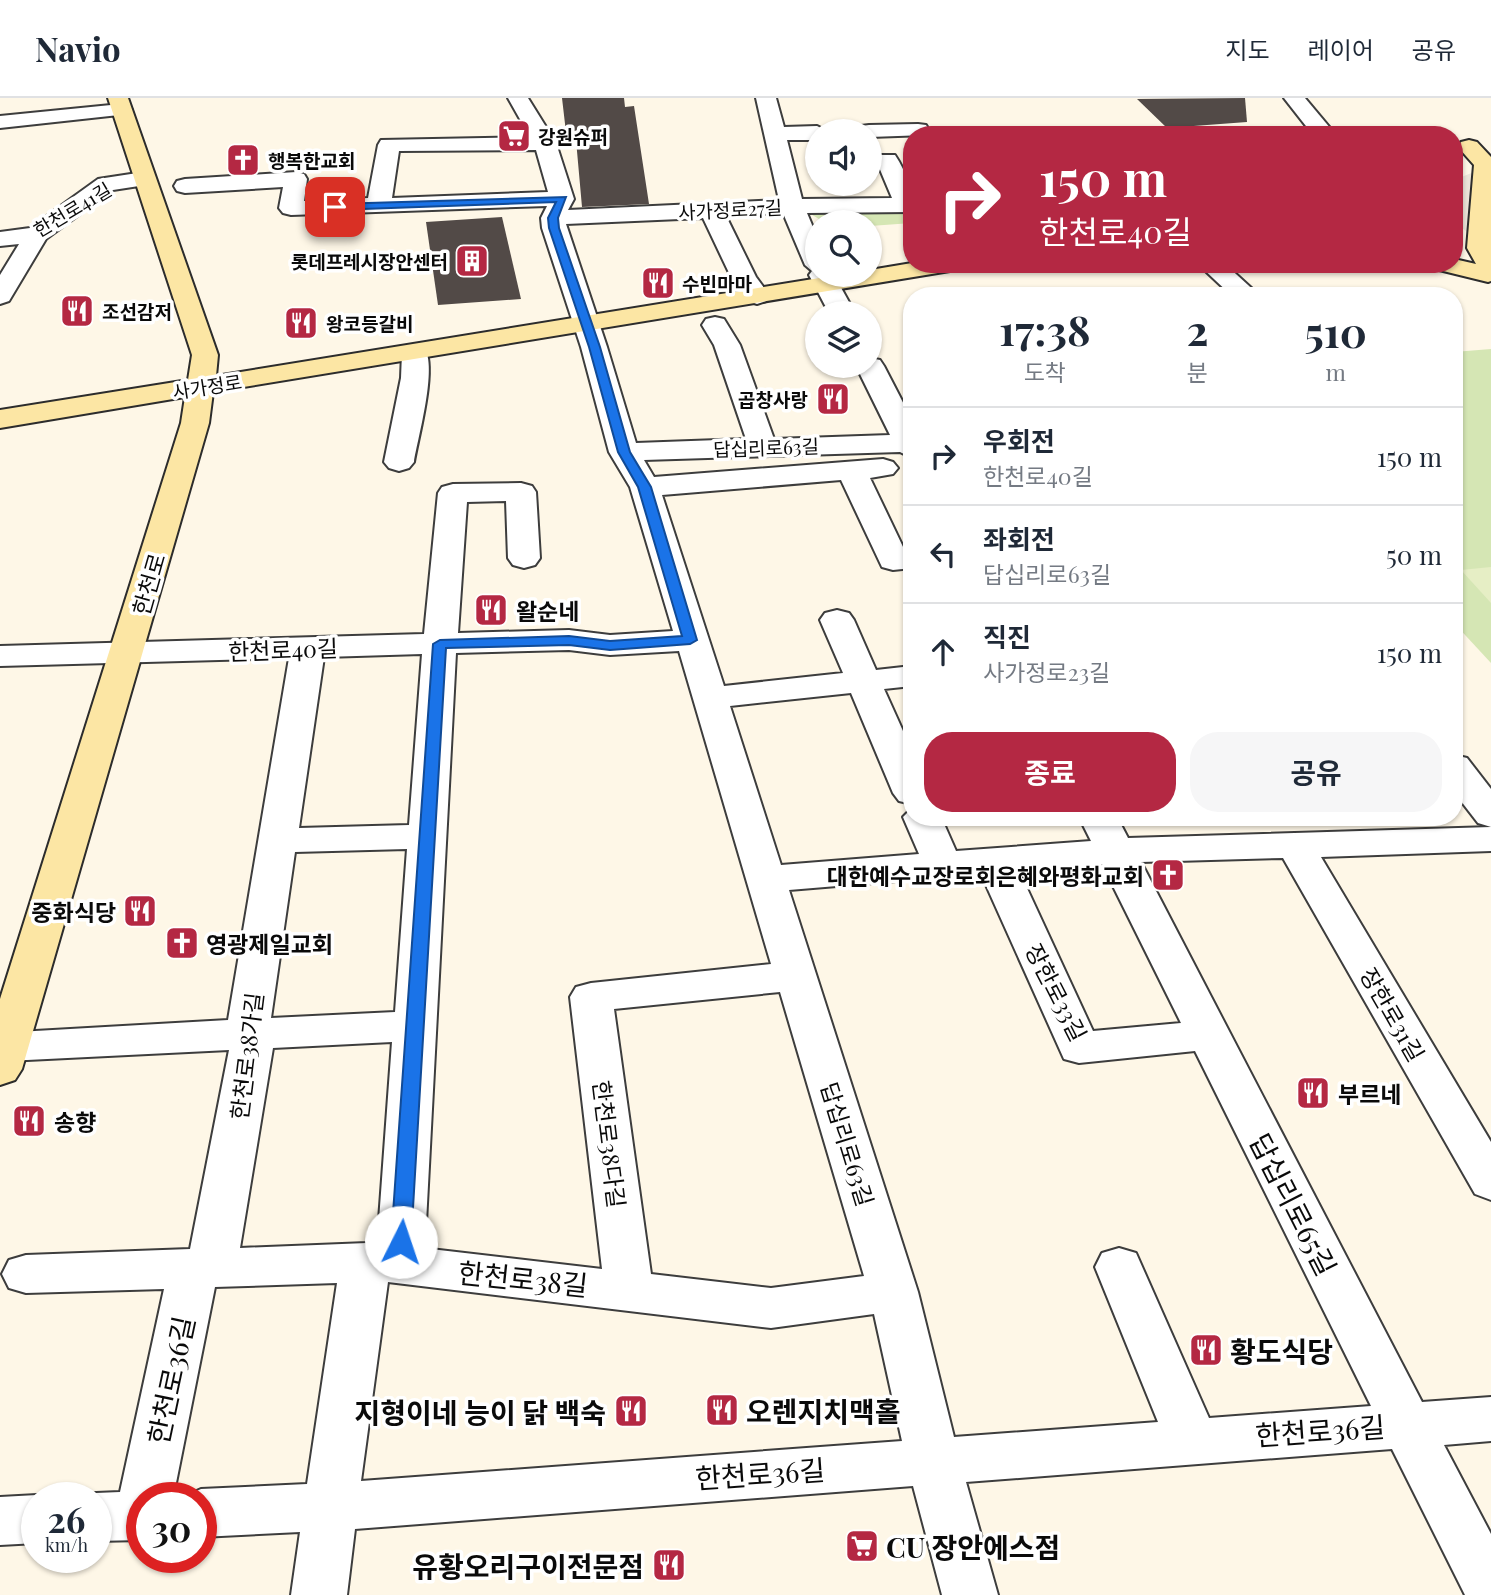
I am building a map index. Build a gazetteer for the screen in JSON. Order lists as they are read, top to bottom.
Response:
{
  "streets": {
    "main road": ["사가정로", "한천로"],
    "street": [
      "한천로41길",
      "사가정로27길",
      "답십리로63길",
      "한천로40길",
      "장한로33길",
      "장한로31길",
      "한천로38가길",
      "한천로38다길",
      "답십리로65길",
      "한천로38길",
      "한천로36길"
    ]
  },
  "crossings": [
    ["한천로41길", "한천로"],
    ["사가정로27길", "답십리로63길"],
    ["사가정로", "답십리로63길"],
    ["사가정로", "한천로"],
    ["답십리로63길", "한천로40길"],
    ["답십리로63길", "한천로38다길"],
    ["답십리로63길", "한천로38길"],
    ["답십리로63길", "한천로36길"],
    ["한천로", "한천로40길"],
    ["한천로40길", "한천로38가길"],
    ["장한로33길", "답십리로65길"],
    ["한천로38가길", "한천로38길"],
    ["한천로38가길", "한천로36길"],
    ["한천로38다길", "한천로38길"],
    ["답십리로65길", "한천로36길"],
    ["한천로38길", "한천로36길"]
  ],
  "places": {
    "supermarket": ["강원슈퍼", "CU 장안에스점"],
    "church": ["행복한교회", "대한예수교장로회은혜와평화교회", "영광제일교회"],
    "building": ["롯데프레시장안센터"],
    "restaurant": [
      "수빈마마",
      "조선감저",
      "왕코등갈비",
      "곱창사랑",
      "왈순네",
      "중화식당",
      "부르네",
      "송향",
      "황도식당",
      "오렌지치맥홀",
      "지형이네 능이 닭 백숙",
      "유황오리구이전문점"
    ]
  },
  "page": {
    "header": "Navio",
    "nav": ["지도", "레이어", "공유"],
    "turn": ["150 m", "한천로40길"],
    "eta": [
      "17:38",
      "도착",
      "2",
      "분",
      "510",
      "m"
    ],
    "list": [
      {
        "name": "우회전",
        "note": "한천로40길",
        "value": "150 m"
      },
      {
        "name": "좌회전",
        "note": "답십리로63길",
        "value": "50 m"
      },
      {
        "name": "직진",
        "note": "사가정로23길",
        "value": "150 m"
      }
    ],
    "buttons": ["종료", "공유"],
    "speed": "26 km/h",
    "limit": "30"
  }
}
